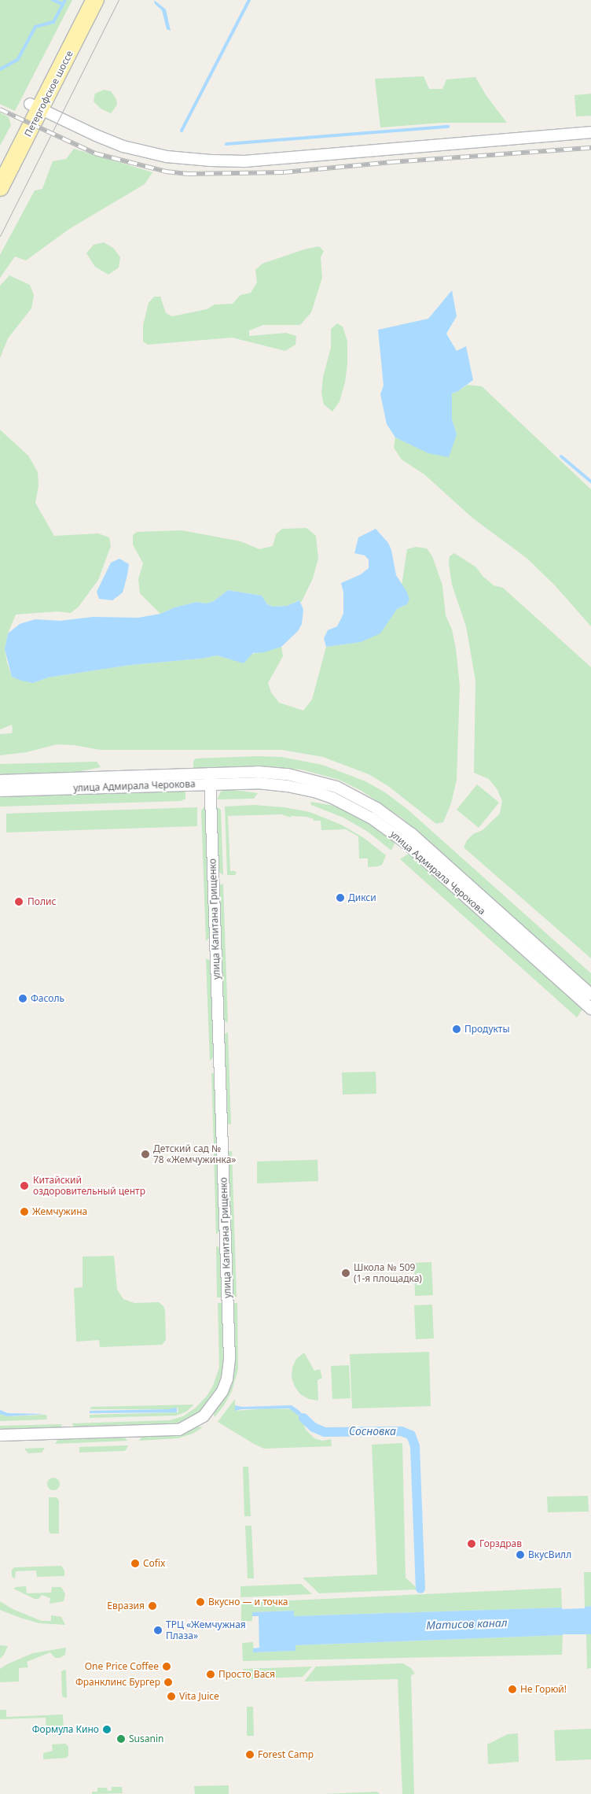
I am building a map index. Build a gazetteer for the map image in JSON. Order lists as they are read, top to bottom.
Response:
{
  "streets": {
    "main road": ["Петергофское шоссе"],
    "street": ["улица Адмирала Черокова", "улица Капитана Грищенко"]
  },
  "crossings": [
    ["улица Адмирала Черокова", "улица Капитана Грищенко"]
  ],
  "water": ["Сосновка", "Матисов канал"],
  "places": [
    "Дикси",
    "Полис",
    "Фасоль",
    "Продукты",
    "Детский сад № 78 «Жемчужинка»",
    "Китайский оздоровительный центр",
    "Жемчужина",
    "Школа № 509 (1-я площадка)",
    "Горздрав",
    "ВкусВилл",
    "Cofix",
    "Вкусно — и точка",
    "Евразия",
    "ТРЦ «Жемчужная Плаза»",
    "One Price Coffee",
    "Просто Вася",
    "Франклинс Бургер",
    "Не Горюй!",
    "Vita Juice",
    "Формула Кино",
    "Susanin",
    "Forest Camp"
  ]
}
